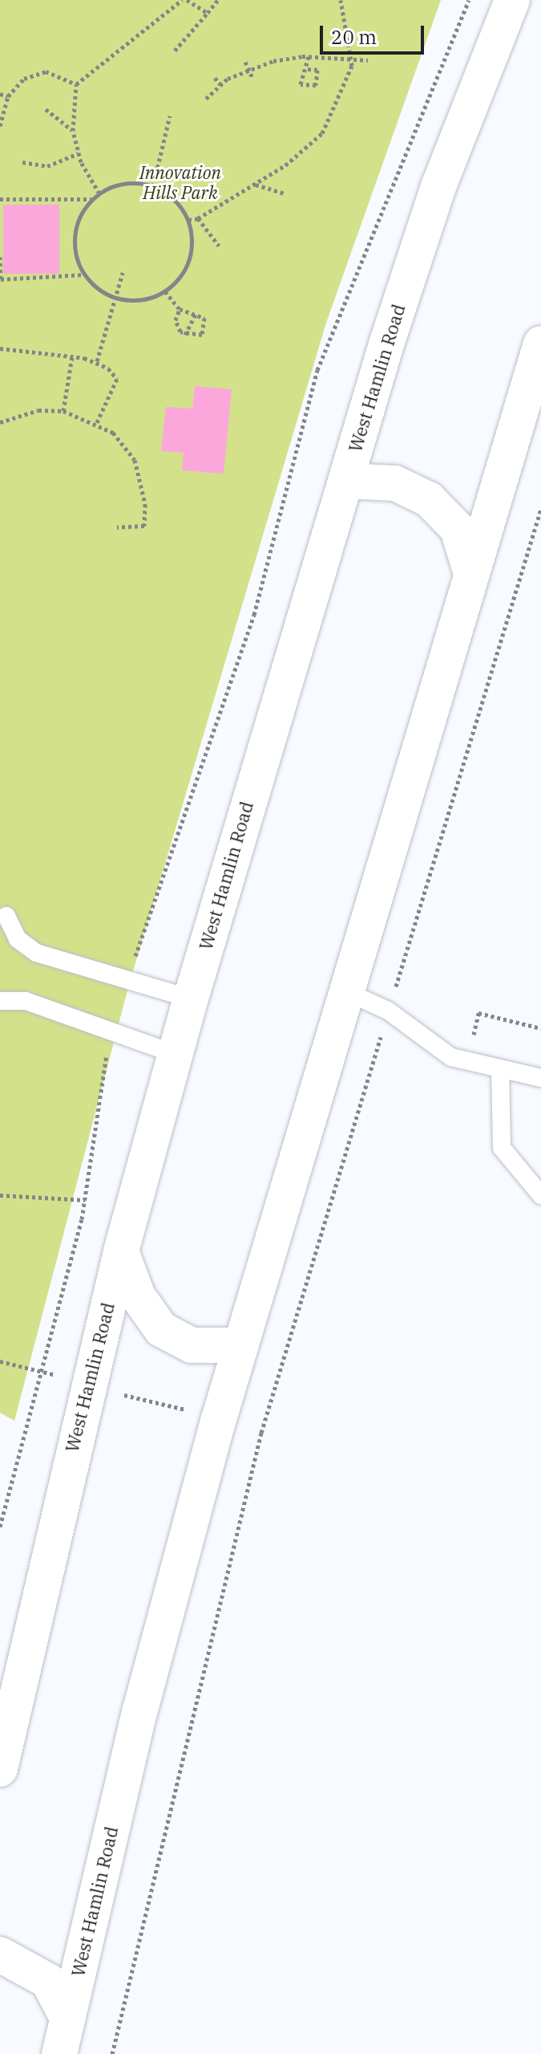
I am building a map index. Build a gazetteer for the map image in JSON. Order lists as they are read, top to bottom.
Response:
{
  "streets": {
    "main road": ["West Hamlin Road"]
  },
  "parks": ["Innovation Hills Park"],
  "scale_bar": "20 m"
}
